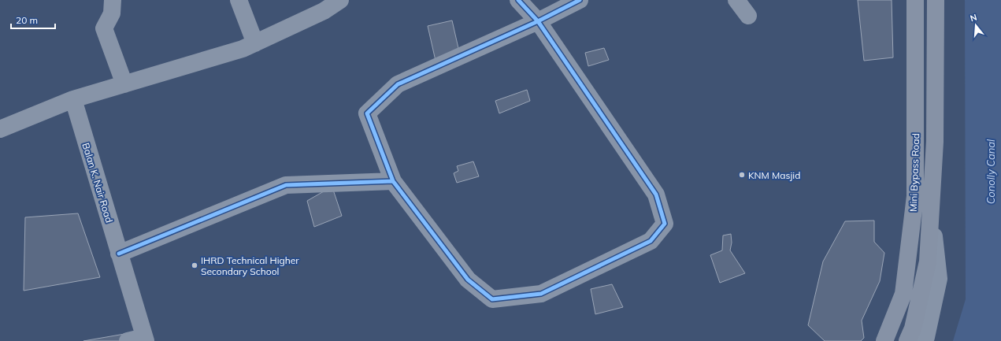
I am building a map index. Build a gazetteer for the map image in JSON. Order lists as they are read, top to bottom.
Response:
{
  "streets": {
    "main road": ["Mini Bypass Road"],
    "street": ["Balan K. Nair Road"]
  },
  "water": ["Conolly Canal"],
  "places": ["KNM Masjid", "IHRD Technical Higher Secondary School"],
  "scale_bar": "20 m",
  "north": "top"
}
